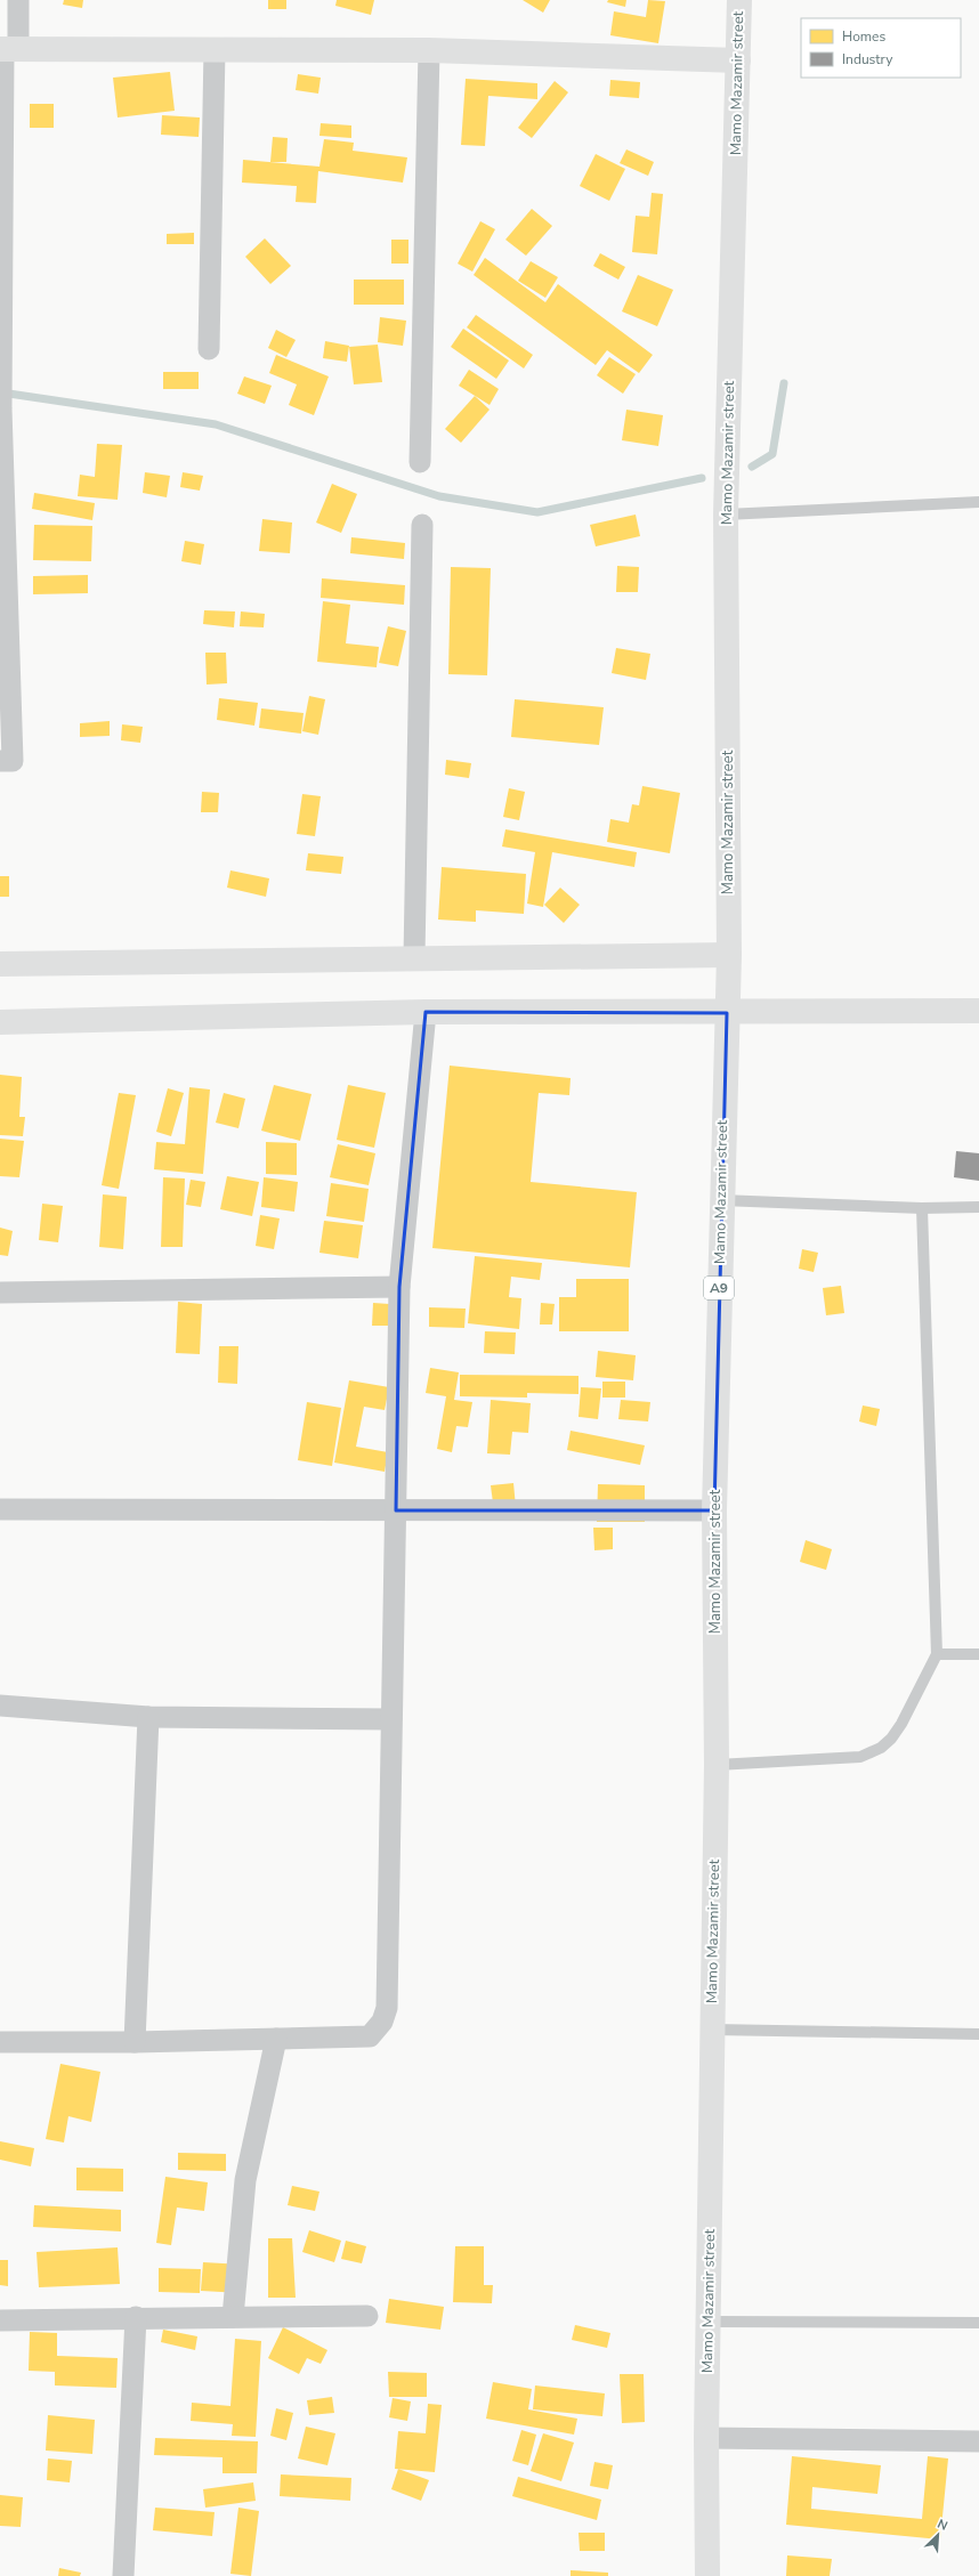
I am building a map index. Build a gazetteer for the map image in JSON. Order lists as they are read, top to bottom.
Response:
{
  "streets": {
    "main road": ["Mamo Mazamir street", "A9"]
  },
  "legend": ["Homes", "Industry"],
  "north": "top right"
}
